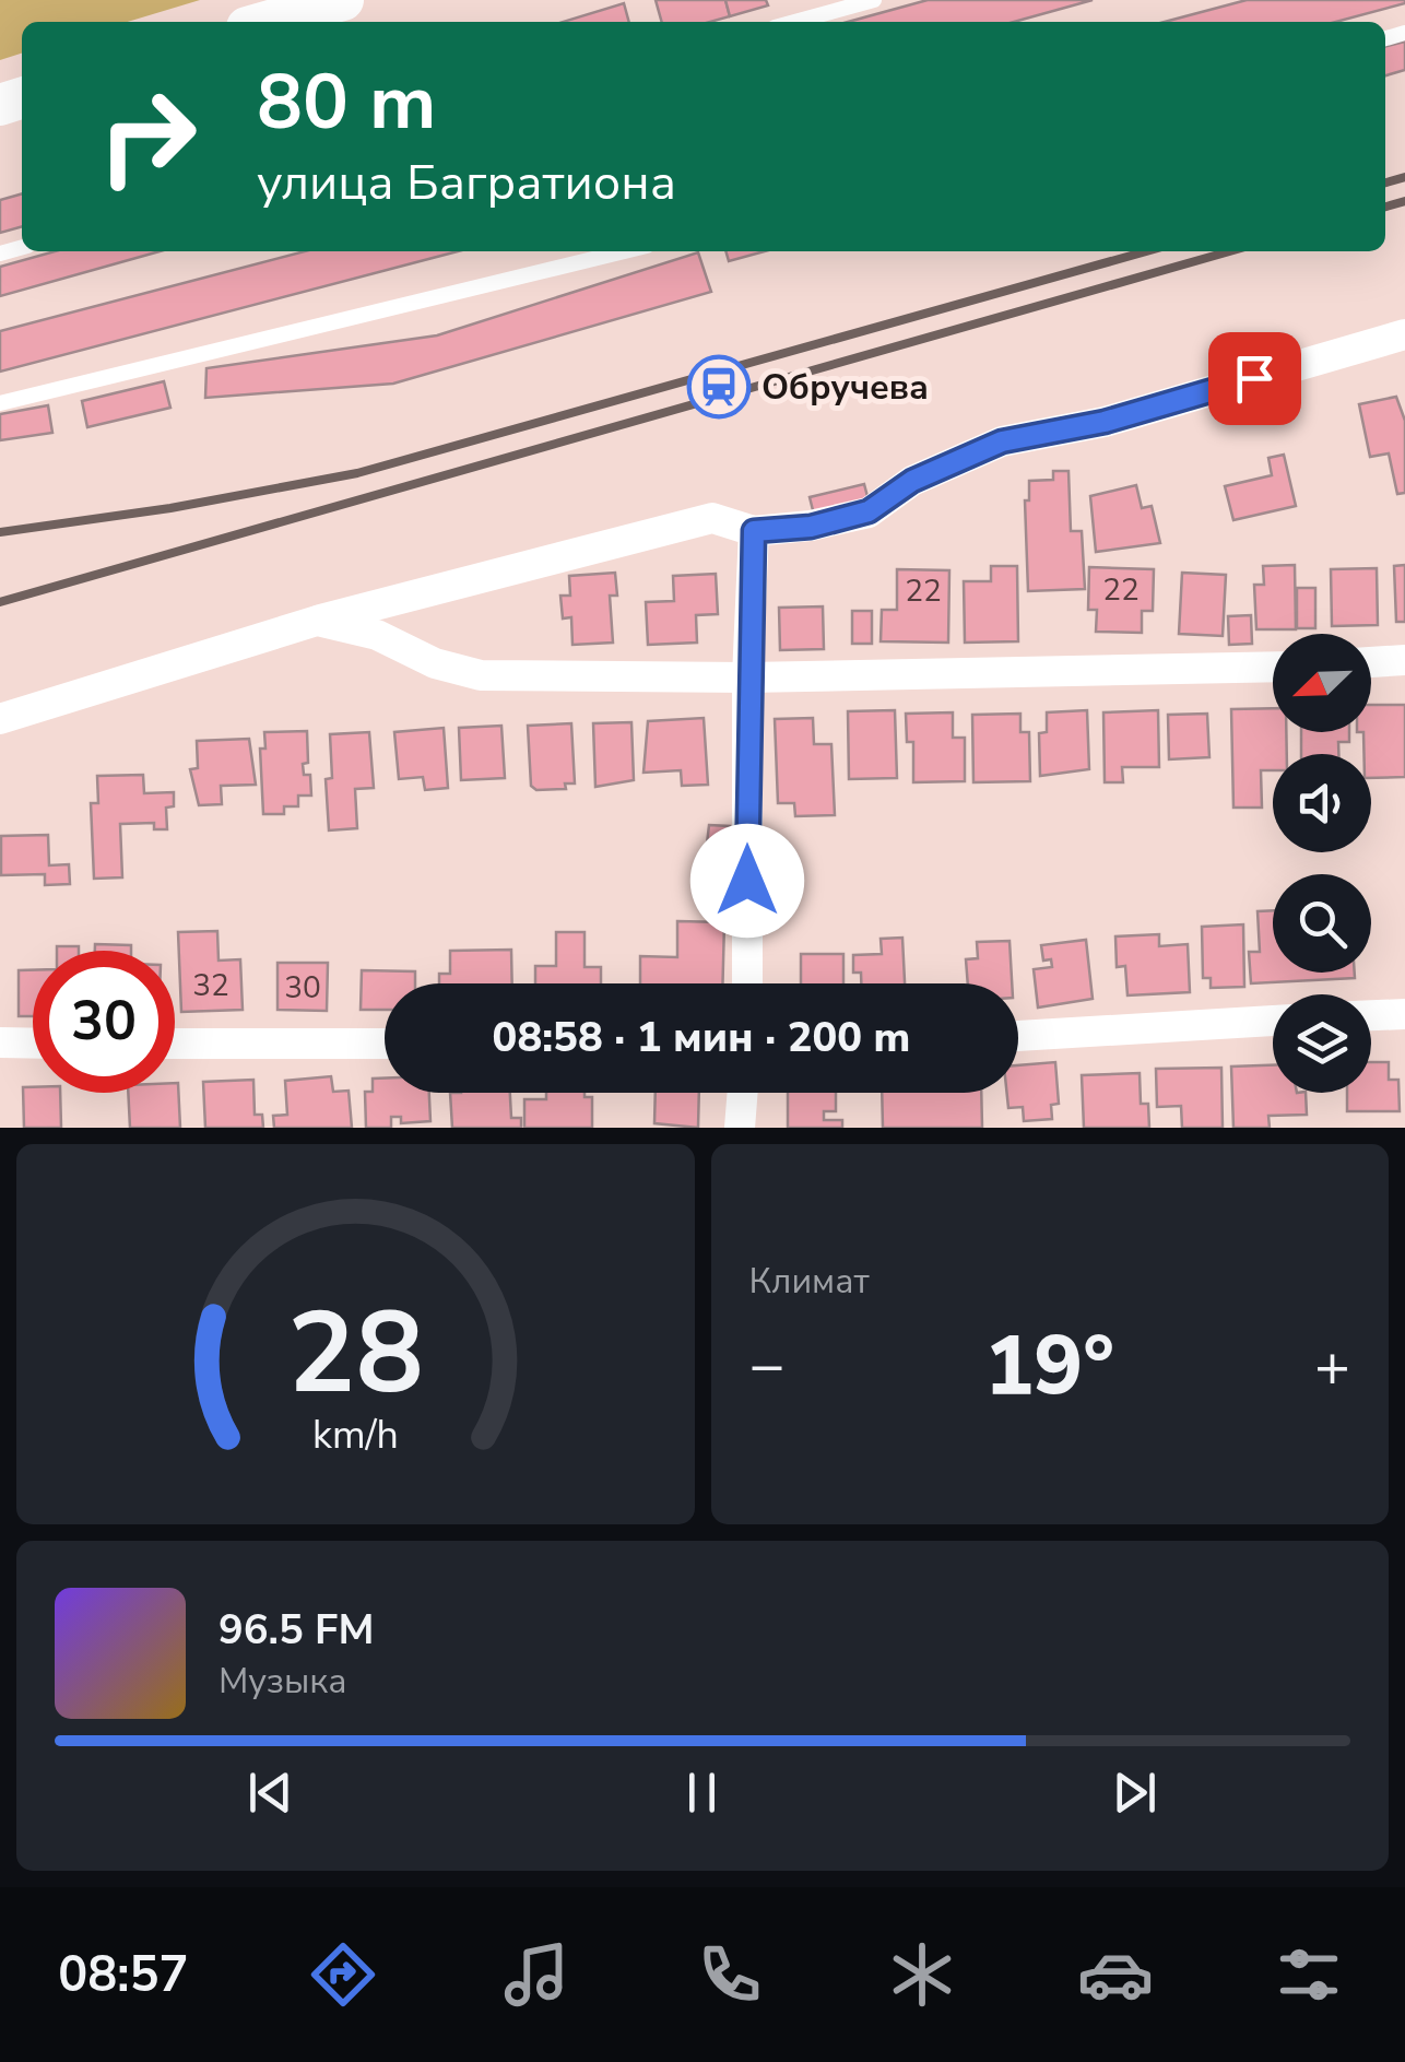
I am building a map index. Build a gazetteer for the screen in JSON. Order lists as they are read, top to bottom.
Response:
{
  "places": {
    "station": ["Обручева"]
  },
  "house_numbers": [
    "22",
    "22",
    "32",
    "30"
  ],
  "north": "bottom left",
  "page": {
    "turn": ["80 m", "улица Багратиона"],
    "limit": "30",
    "trip": "08:58 · 1 мин · 200 m",
    "tile": "Климат",
    "heat": ["−", "19°", "+"],
    "song": ["96.5 FM", "Музыка"],
    "tabs": "08:57",
    "gauge": ["28", "km/h"]
  }
}
